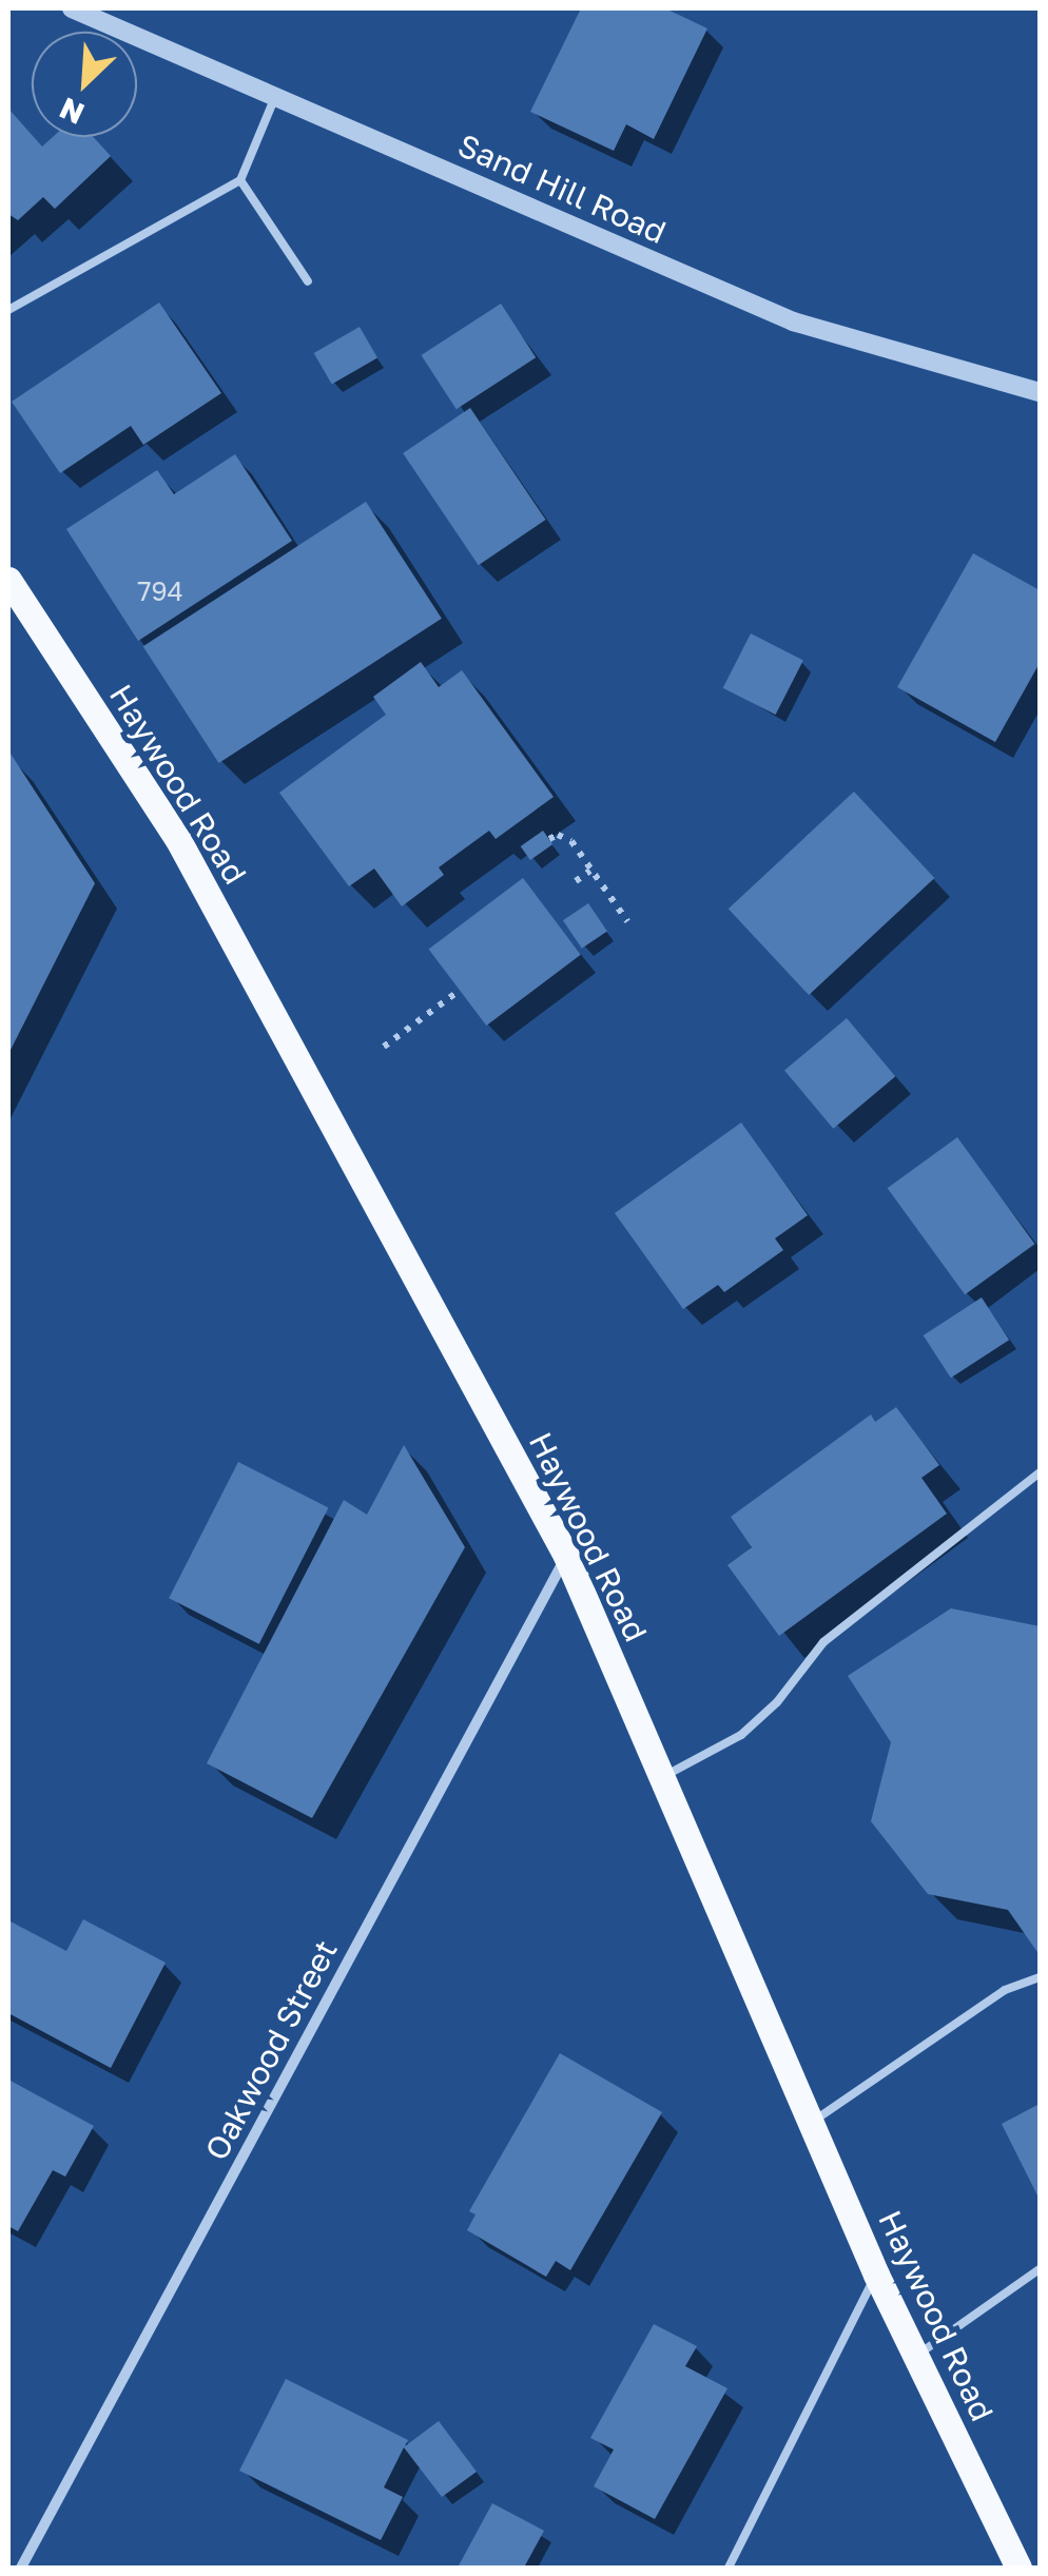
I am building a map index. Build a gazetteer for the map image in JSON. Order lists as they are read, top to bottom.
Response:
{
  "streets": {
    "main road": ["Haywood Road"],
    "street": ["Sand Hill Road", "Oakwood Street"]
  },
  "crossings": [
    ["Haywood Road", "Oakwood Street"]
  ],
  "house_numbers": ["794"],
  "north": "bottom left"
}
